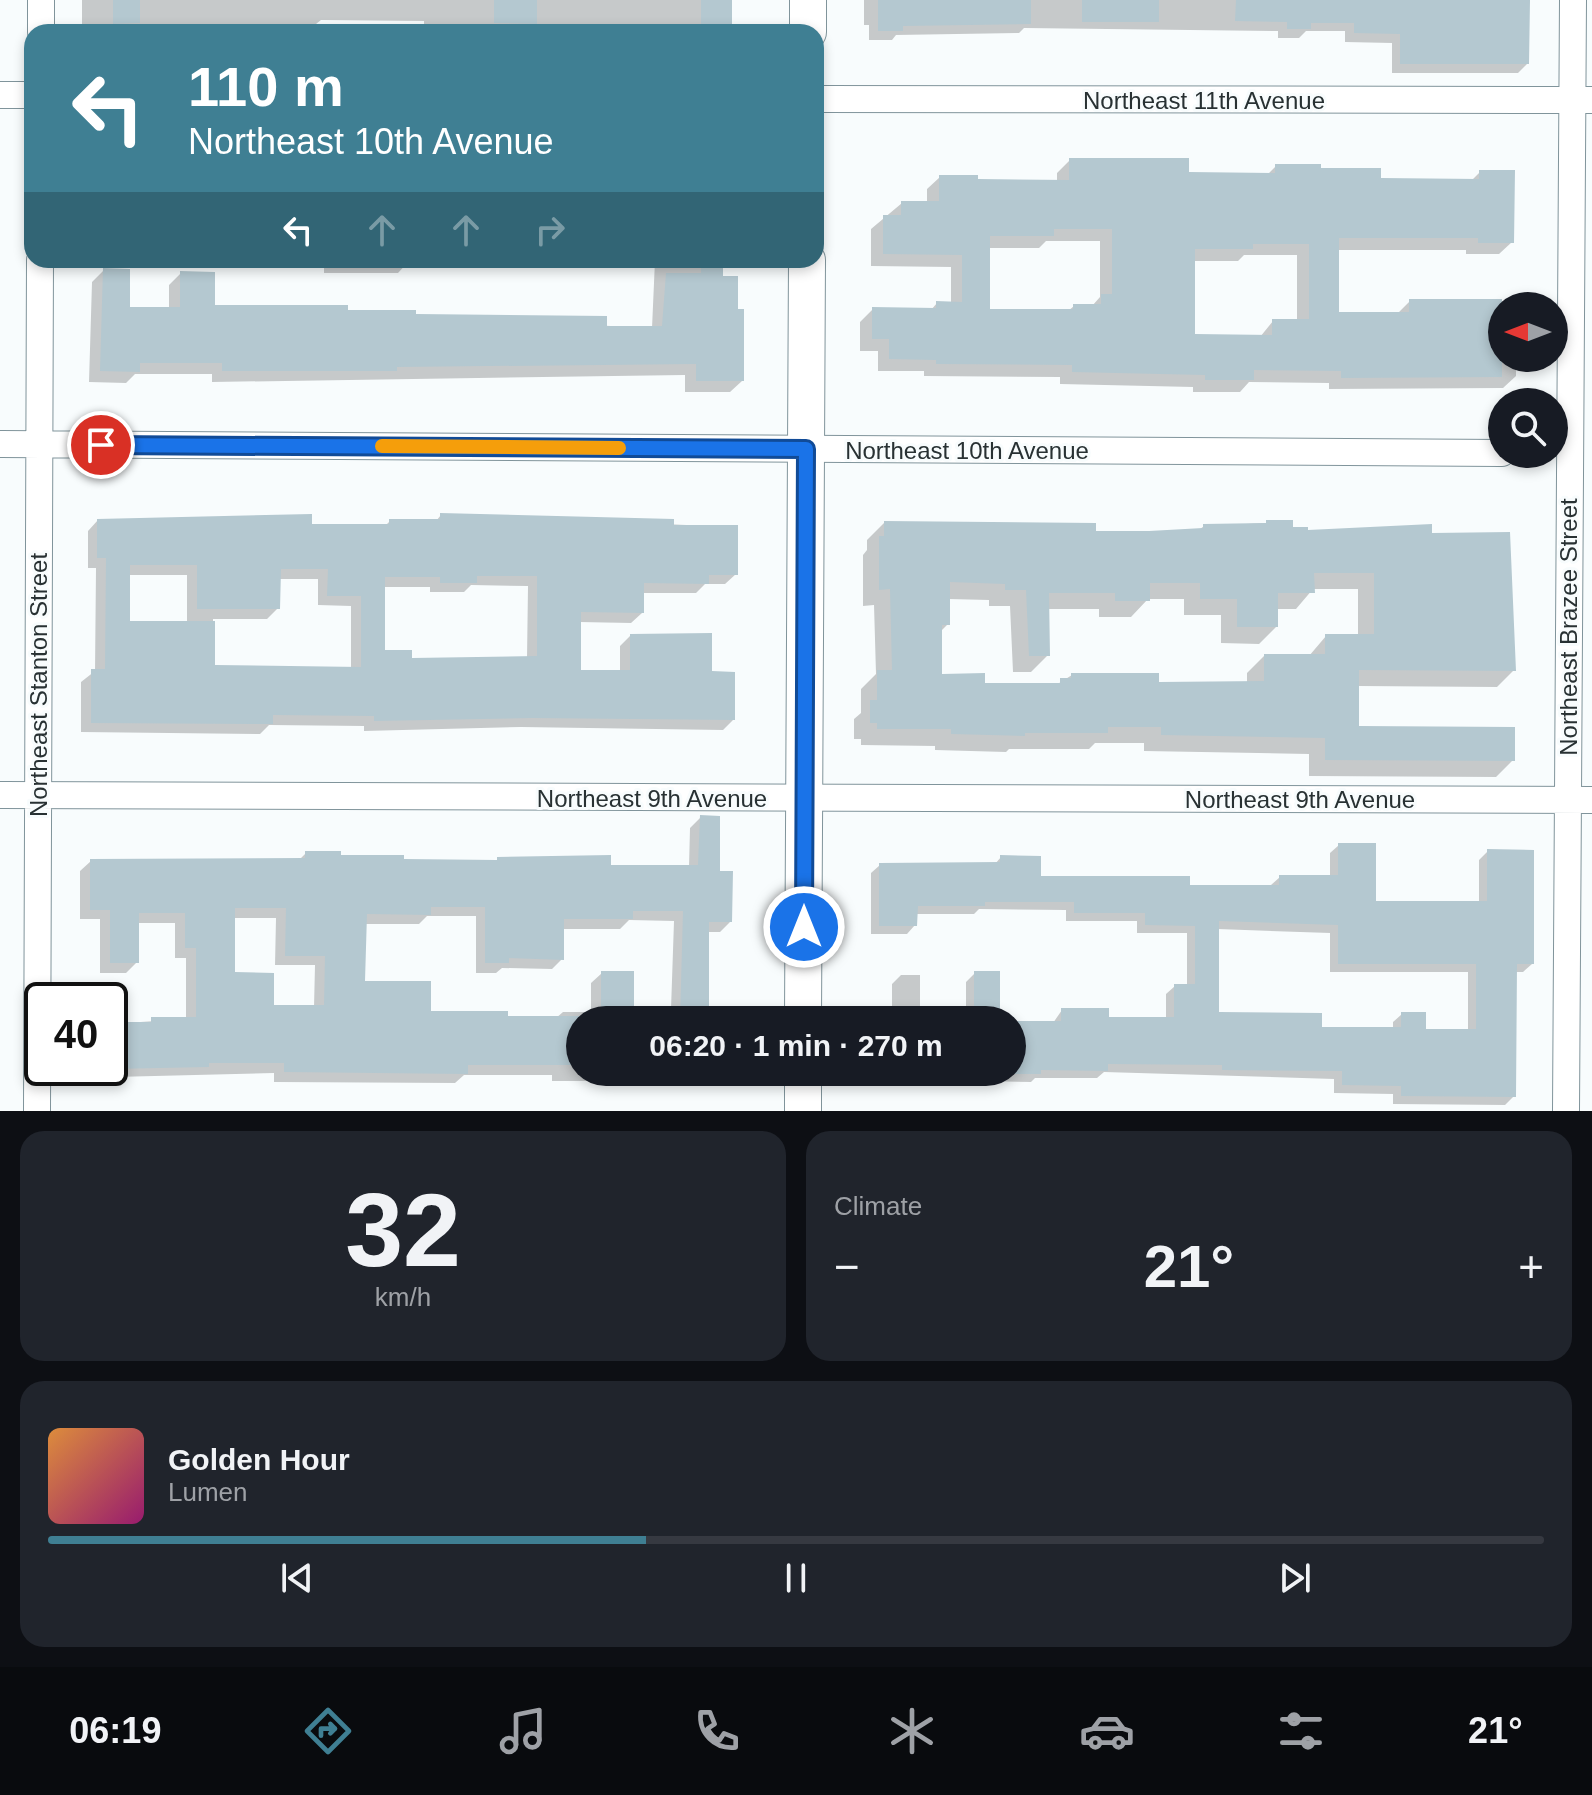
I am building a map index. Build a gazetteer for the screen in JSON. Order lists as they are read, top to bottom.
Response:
{
  "streets": {
    "street": [
      "Northeast 11th Avenue",
      "Northeast 10th Avenue",
      "Northeast Brazee Street",
      "Northeast Stanton Street",
      "Northeast 9th Avenue"
    ]
  },
  "crossings": [
    ["Northeast 11th Avenue", "Northeast Brazee Street"],
    ["Northeast 10th Avenue", "Northeast Stanton Street"],
    ["Northeast Brazee Street", "Northeast 9th Avenue"],
    ["Northeast Stanton Street", "Northeast 9th Avenue"]
  ],
  "north": "left",
  "page": {
    "turn": ["110 m", "Northeast 10th Avenue"],
    "limit": "40",
    "trip": "06:20 · 1 min · 270 m",
    "tile": [
      ["32", "km/h"],
      "Climate"
    ],
    "heat": ["−", "21°", "+"],
    "song": ["Golden Hour", "Lumen"],
    "tabs": ["06:19", "21°"]
  }
}
